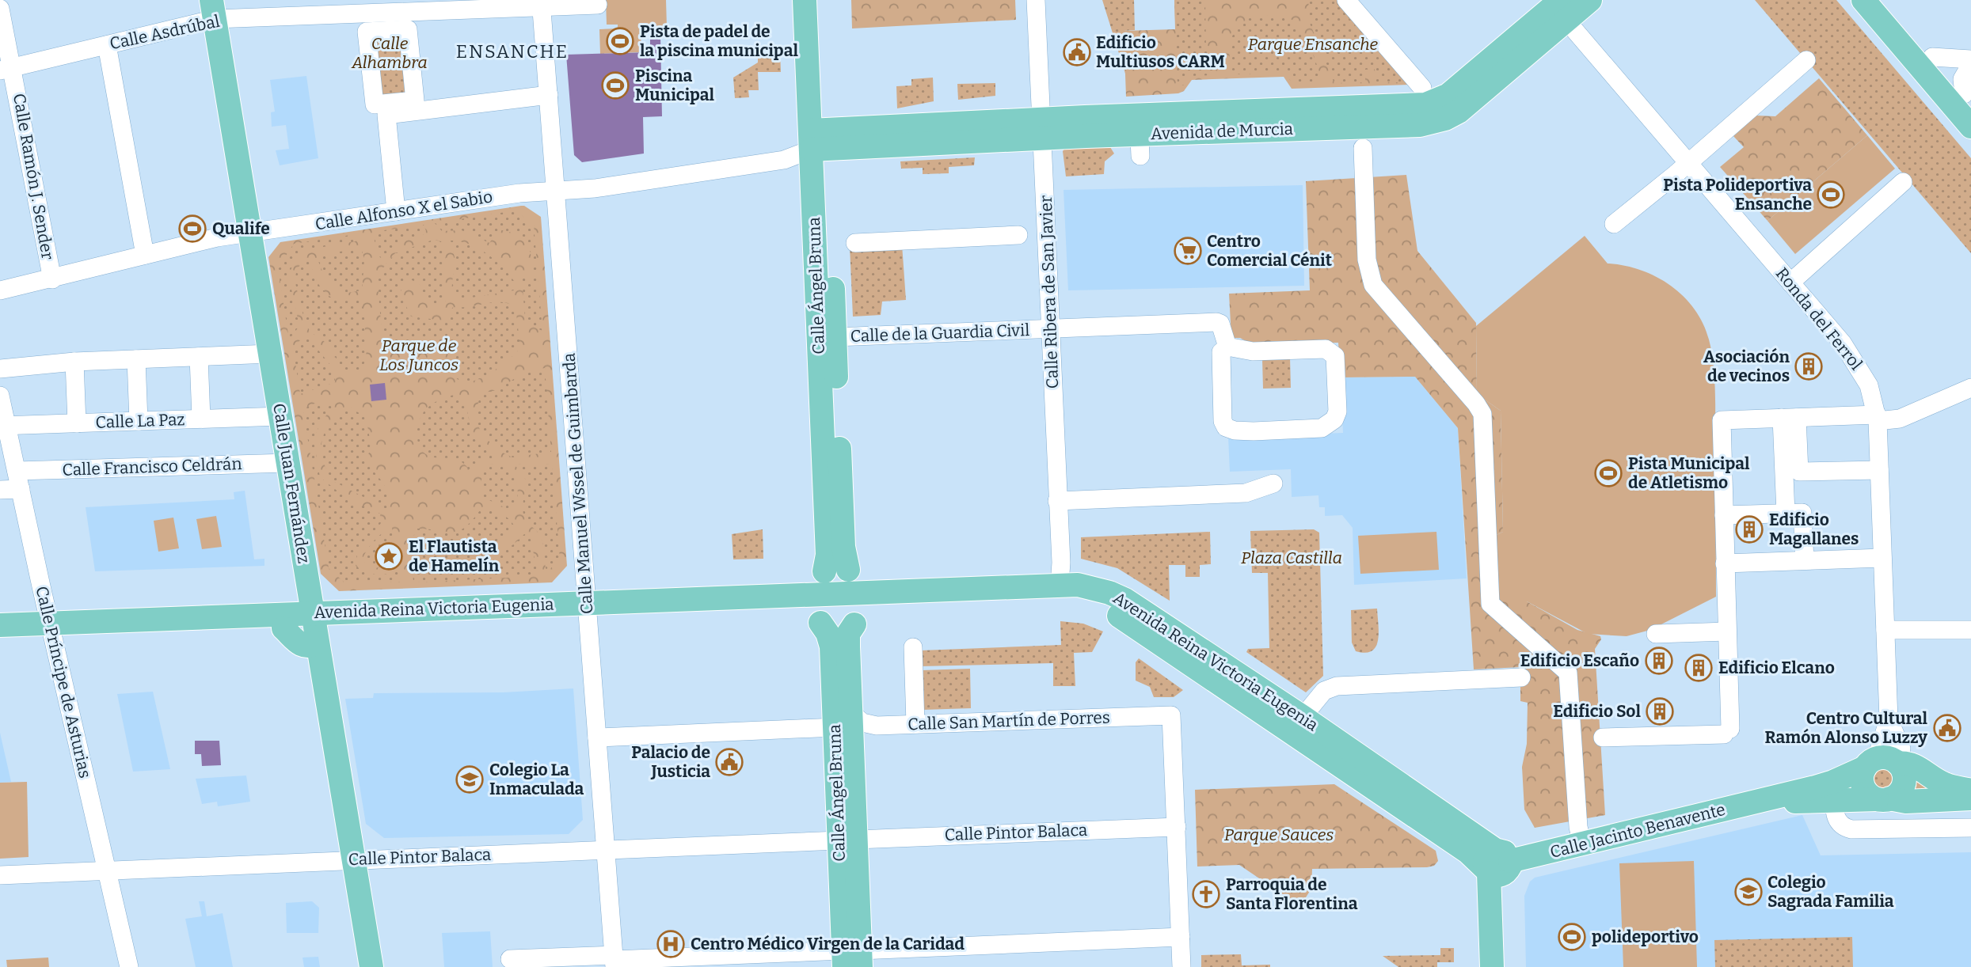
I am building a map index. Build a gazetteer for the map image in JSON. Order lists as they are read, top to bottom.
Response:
{
  "streets": {
    "main road": [
      "Avenida de Murcia",
      "Calle Ángel Bruna",
      "Calle Juan Fernández",
      "Avenida Reina Victoria Eugenia",
      "Calle Jacinto Benavente"
    ],
    "street": [
      "Calle Asdrúbal",
      "Calle Ramón J. Sender",
      "Calle Alfonso X el Sabio",
      "Calle Ribera de San Javier",
      "Ronda del Ferrol",
      "Calle de la Guardia Civil",
      "Calle La Paz",
      "Calle Francisco Celdrán",
      "Calle Manuel Wssel de Guimbarda",
      "Calle Príncipe de Asturias",
      "Calle San Martín de Porres",
      "Calle Pintor Balaca"
    ]
  },
  "crossings": [
    ["Calle Asdrúbal", "Calle Ramón J. Sender"],
    ["Calle Asdrúbal", "Calle Juan Fernández"],
    ["Calle Asdrúbal", "Calle Manuel Wssel de Guimbarda"],
    ["Avenida de Murcia", "Calle Alfonso X el Sabio"],
    ["Avenida de Murcia", "Calle Ángel Bruna"],
    ["Avenida de Murcia", "Calle Ribera de San Javier"],
    ["Avenida de Murcia", "Ronda del Ferrol"],
    ["Calle Ramón J. Sender", "Calle Alfonso X el Sabio"],
    ["Calle Alfonso X el Sabio", "Calle Ángel Bruna"],
    ["Calle Alfonso X el Sabio", "Calle Juan Fernández"],
    ["Calle Alfonso X el Sabio", "Calle Manuel Wssel de Guimbarda"],
    ["Calle Ángel Bruna", "Calle de la Guardia Civil"],
    ["Calle Ángel Bruna", "Avenida Reina Victoria Eugenia"],
    ["Calle Ángel Bruna", "Calle San Martín de Porres"],
    ["Calle Ángel Bruna", "Calle Pintor Balaca"],
    ["Calle Ribera de San Javier", "Calle de la Guardia Civil"],
    ["Calle Ribera de San Javier", "Avenida Reina Victoria Eugenia"],
    ["Ronda del Ferrol", "Calle Jacinto Benavente"],
    ["Calle La Paz", "Calle Juan Fernández"],
    ["Calle La Paz", "Calle Príncipe de Asturias"],
    ["Calle Francisco Celdrán", "Calle Juan Fernández"],
    ["Calle Francisco Celdrán", "Calle Príncipe de Asturias"],
    ["Calle Juan Fernández", "Avenida Reina Victoria Eugenia"],
    ["Calle Juan Fernández", "Calle Pintor Balaca"],
    ["Calle Manuel Wssel de Guimbarda", "Avenida Reina Victoria Eugenia"],
    ["Calle Manuel Wssel de Guimbarda", "Calle Pintor Balaca"],
    ["Avenida Reina Victoria Eugenia", "Calle Príncipe de Asturias"],
    ["Avenida Reina Victoria Eugenia", "Calle Jacinto Benavente"],
    ["Calle Príncipe de Asturias", "Calle Pintor Balaca"],
    ["Calle San Martín de Porres", "Calle Pintor Balaca"]
  ],
  "districts": ["ENSANCHE"],
  "parks": [
    "Calle Alhambra",
    "Parque Ensanche",
    "Parque de Los Juncos",
    "Plaza Castilla",
    "Parque Sauces"
  ],
  "places": {
    "sports": [
      "Pista de padel de la piscina municipal",
      "Piscina Municipal",
      "Pista Polideportiva Ensanche",
      "Qualife",
      "Pista Municipal de Atletismo",
      "polideportivo"
    ],
    "public building": ["Edificio Multiusos CARM", "Centro Cultural Ramón Alonso Luzzy", "Palacio de Justicia"],
    "supermarket": ["Centro Comercial Cénit"],
    "building": [
      "Asociación de vecinos",
      "Edificio Magallanes",
      "Edificio Escaño",
      "Edificio Elcano",
      "Edificio Sol"
    ],
    "place": ["El Flautista de Hamelín"],
    "school or university": ["Colegio La Inmaculada", "Colegio Sagrada Familia"],
    "church": ["Parroquia de Santa Florentina"],
    "hospital": ["Centro Médico Virgen de la Caridad"]
  }
}
